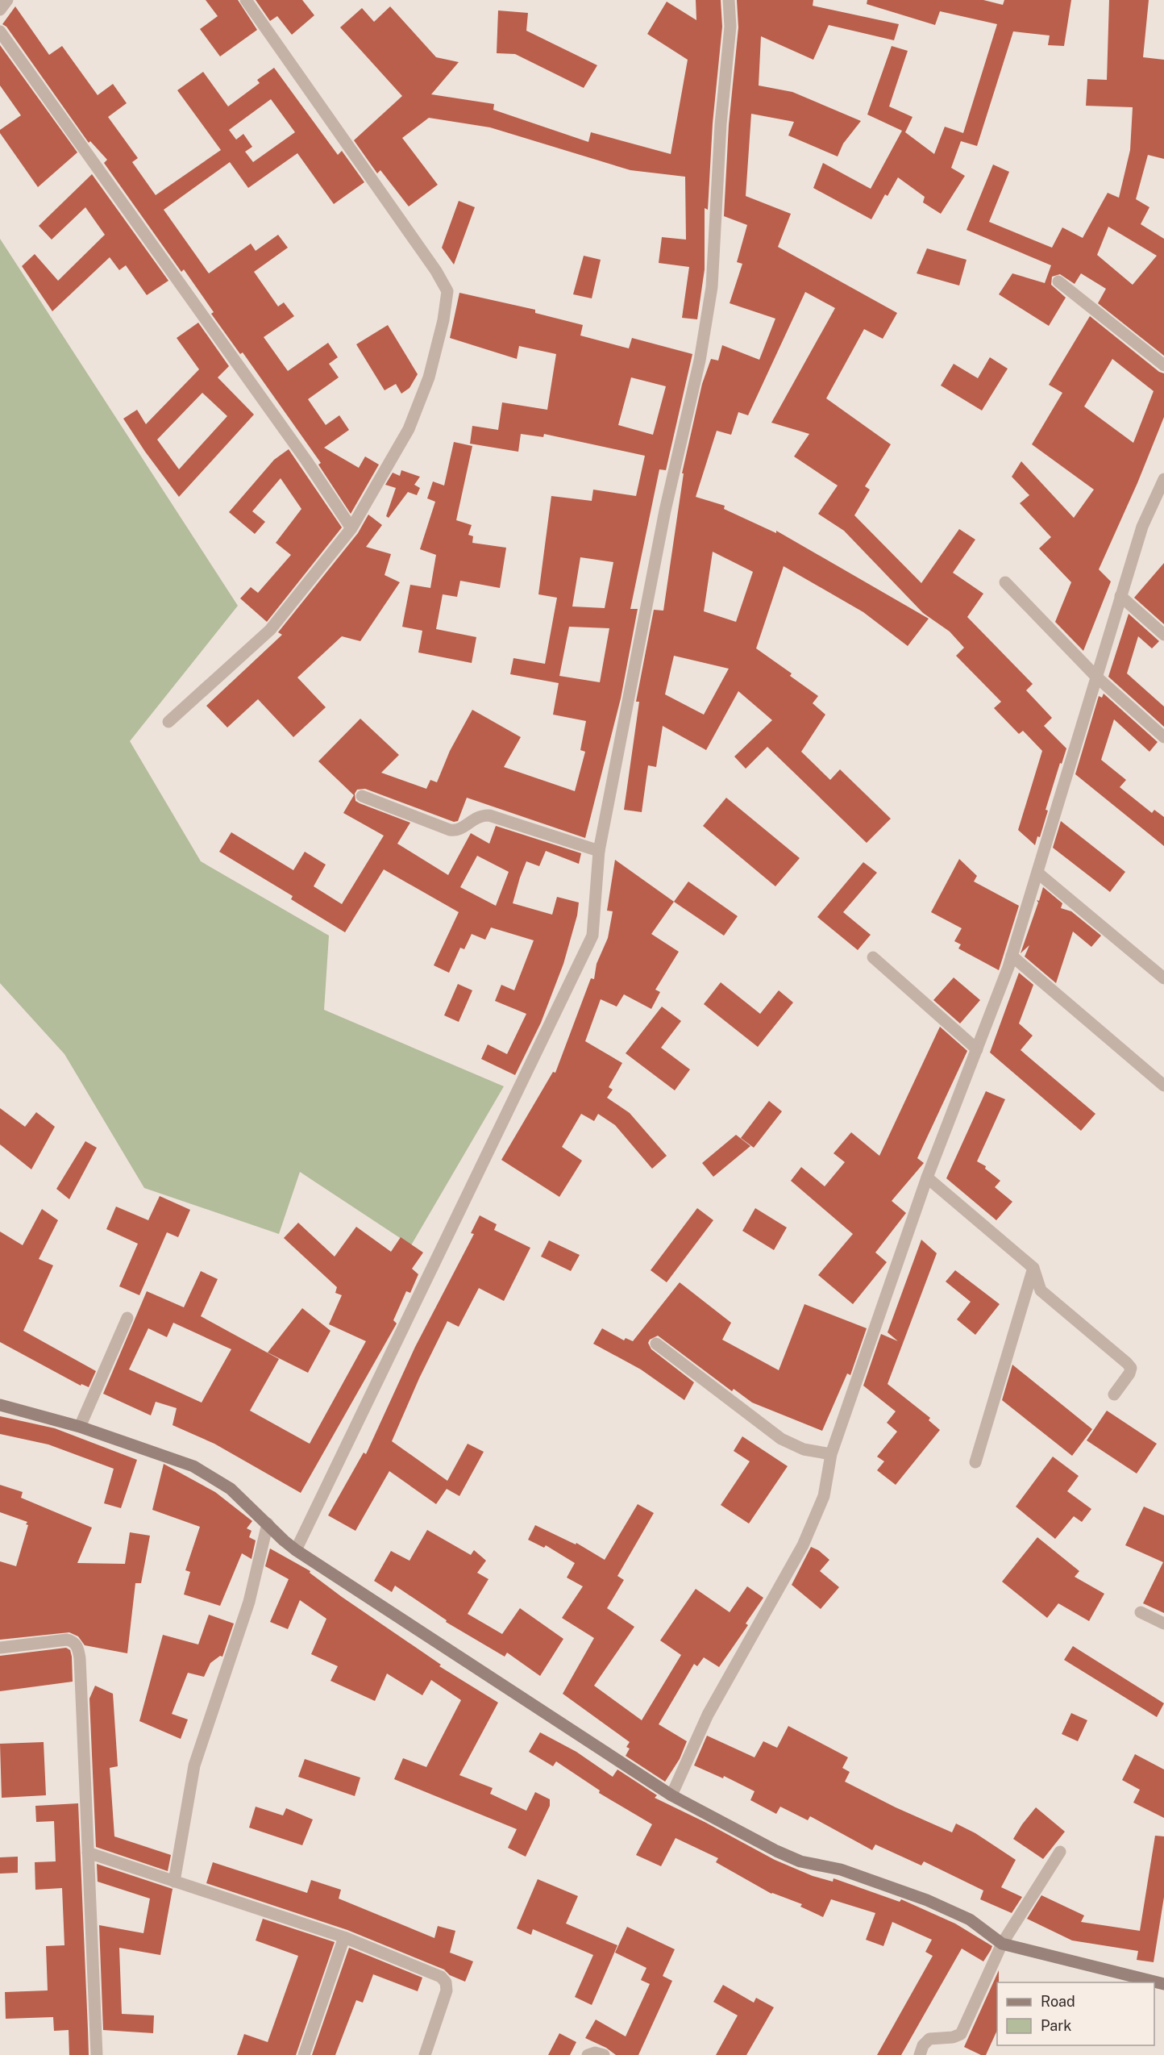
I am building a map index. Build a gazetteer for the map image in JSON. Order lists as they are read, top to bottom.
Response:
{
  "legend": ["Road", "Park"]
}
